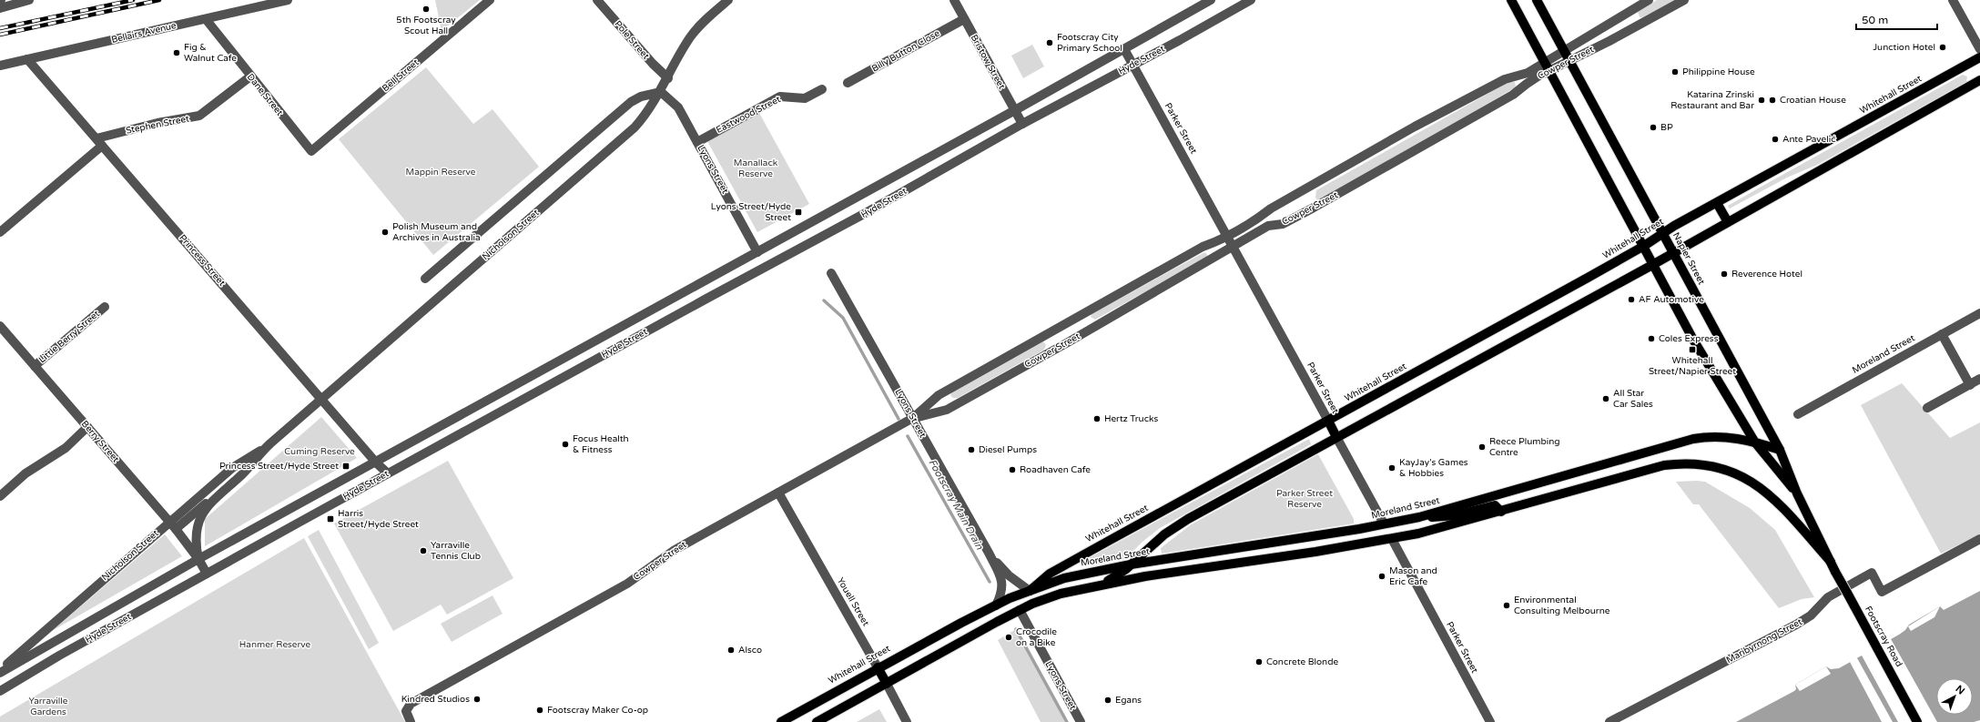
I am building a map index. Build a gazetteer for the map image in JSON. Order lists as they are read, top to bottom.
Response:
{
  "streets": {
    "main road": [
      "Whitehall Street",
      "Parker Street",
      "Napier Street",
      "Moreland Street",
      "Youell Street",
      "Footscray Road"
    ],
    "street": [
      "Bellairs Avenue",
      "Pole Street",
      "Billy Button Close",
      "Hyde Street",
      "Bristow Street",
      "Cowper Street",
      "Bell Street",
      "Dane Street",
      "Eastwood Street",
      "Stephen Street",
      "Lyons Street",
      "Nicholson Street",
      "Princess Street",
      "Little Berry Street",
      "Berry Street",
      "Maribyrnong Street"
    ]
  },
  "crossings": [
    ["Bellairs Avenue", "Dane Street"],
    ["Bellairs Avenue", "Princess Street"],
    ["Pole Street", "Nicholson Street"],
    ["Billy Button Close", "Bristow Street"],
    ["Hyde Street", "Bristow Street"],
    ["Hyde Street", "Parker Street"],
    ["Hyde Street", "Lyons Street"],
    ["Hyde Street", "Nicholson Street"],
    ["Hyde Street", "Princess Street"],
    ["Hyde Street", "Berry Street"],
    ["Cowper Street", "Parker Street"],
    ["Cowper Street", "Lyons Street"],
    ["Cowper Street", "Napier Street"],
    ["Cowper Street", "Youell Street"],
    ["Bell Street", "Dane Street"],
    ["Dane Street", "Stephen Street"],
    ["Whitehall Street", "Parker Street"],
    ["Whitehall Street", "Lyons Street"],
    ["Whitehall Street", "Napier Street"],
    ["Whitehall Street", "Moreland Street"],
    ["Whitehall Street", "Youell Street"],
    ["Eastwood Street", "Lyons Street"],
    ["Stephen Street", "Princess Street"],
    ["Parker Street", "Moreland Street"],
    ["Lyons Street", "Nicholson Street"],
    ["Lyons Street", "Moreland Street"],
    ["Nicholson Street", "Princess Street"],
    ["Nicholson Street", "Berry Street"],
    ["Napier Street", "Moreland Street"],
    ["Napier Street", "Footscray Road"],
    ["Little Berry Street", "Berry Street"],
    ["Moreland Street", "Footscray Road"]
  ],
  "water": ["Footscray Main Drain"],
  "parks": [
    "Manallack Reserve",
    "Mappin Reserve",
    "Cuming Reserve",
    "Parker Street Reserve",
    "Hanmer Reserve",
    "Yarraville Gardens"
  ],
  "places": {
    "other": [
      "5th Footscray Scout Hall",
      "Footscray City Primary School",
      "Junction Hotel",
      "Fig & Walnut Cafe",
      "Philippine House",
      "Katarina Zrinski Restaurant and Bar",
      "Croatian House",
      "BP",
      "Ante Pavelić",
      "Polish Museum and Archives in Australia",
      "Reverence Hotel",
      "AF Automotive",
      "Coles Express",
      "All Star Car Sales",
      "Hertz Trucks",
      "Focus Health & Fitness",
      "Reece Plumbing Centre",
      "Diesel Pumps",
      "KayJay's Games & Hobbies",
      "Roadhaven Cafe",
      "Yarraville Tennis Club",
      "Mason and Eric Cafe",
      "Environmental Consulting Melbourne",
      "Crocodile on a Bike",
      "Alsco",
      "Concrete Blonde",
      "Kindred Studios",
      "Egans",
      "Footscray Maker Co-op"
    ],
    "transit": [
      "Lyons Street/Hyde Street",
      "Whitehall Street/Napier Street",
      "Princess Street/Hyde Street",
      "Harris Street/Hyde Street"
    ]
  },
  "scale_bar": "50 m",
  "north": "top right"
}
